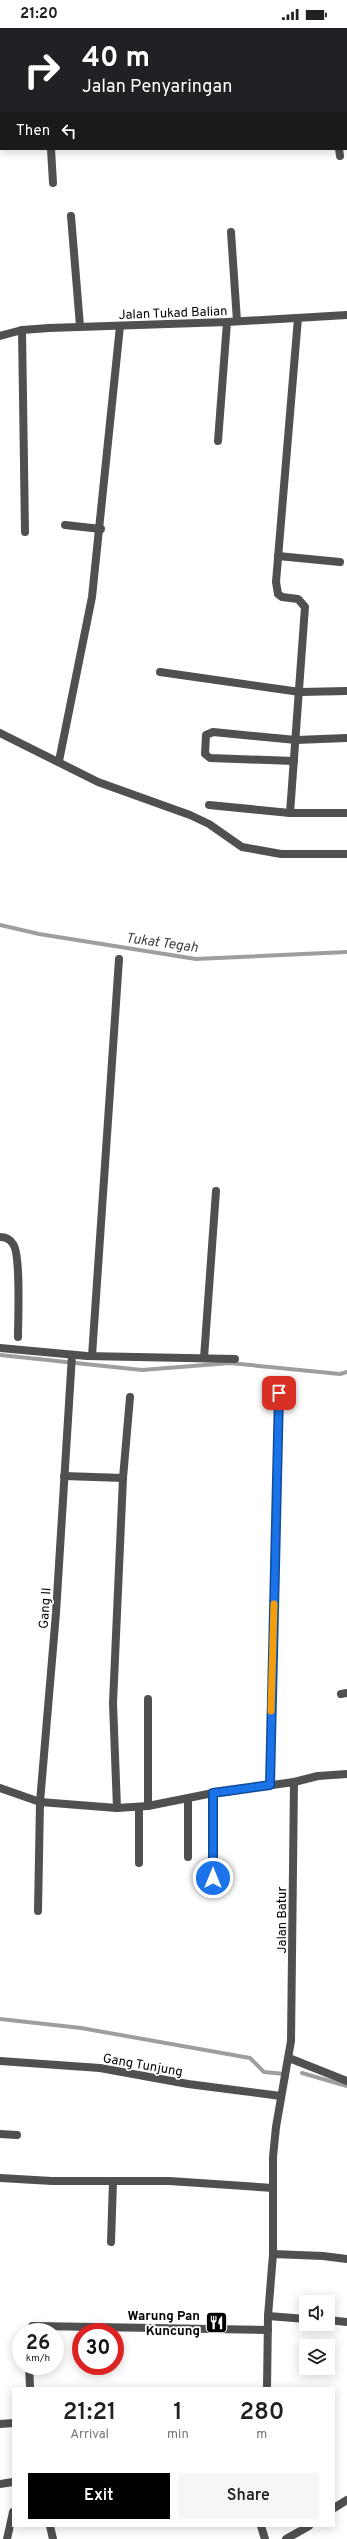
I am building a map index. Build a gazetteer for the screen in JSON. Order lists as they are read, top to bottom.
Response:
{
  "streets": {
    "street": [
      "Jalan Tukad Balian",
      "Gang II",
      "Jalan Batur",
      "Gang Tunjung"
    ]
  },
  "crossings": [
    ["Jalan Batur", "Gang Tunjung"]
  ],
  "water": ["Tukat Tegah"],
  "places": {
    "restaurant": ["Warung Pan Kuncung"]
  },
  "page": {
    "status": "21:20",
    "turn": ["40 m", "Jalan Penyaringan"],
    "then": "Then",
    "speed": "26 km/h",
    "limit": "30",
    "eta": [
      "21:21",
      "Arrival",
      "1",
      "min",
      "280",
      "m"
    ],
    "buttons": ["Exit", "Share"]
  }
}
